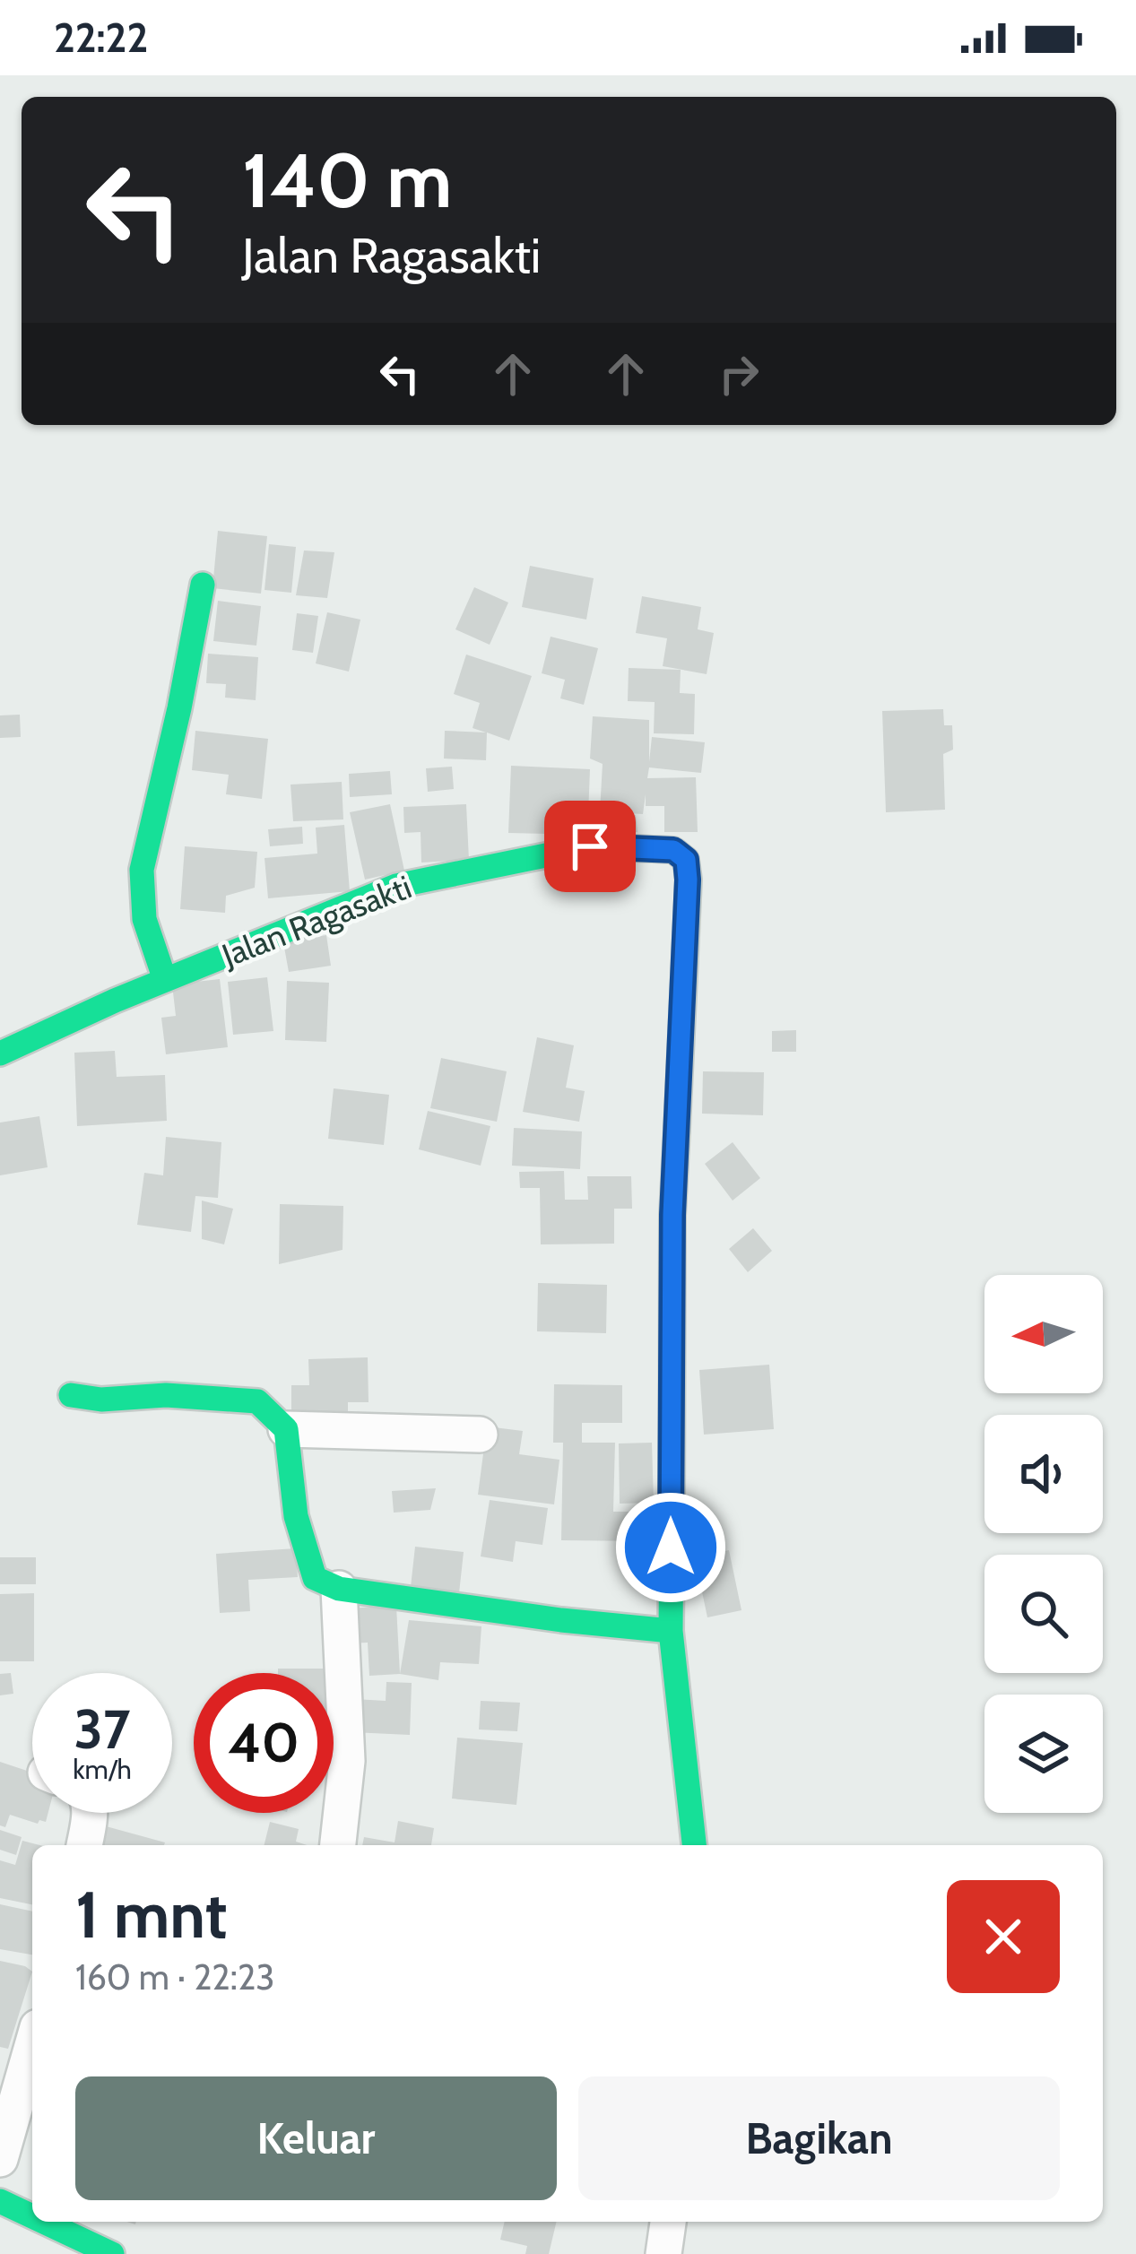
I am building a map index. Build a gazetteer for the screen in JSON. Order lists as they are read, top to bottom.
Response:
{
  "streets": {
    "street": ["Jalan Ragasakti"]
  },
  "north": "left",
  "page": {
    "status": "22:22",
    "turn": ["140 m", "Jalan Ragasakti"],
    "speed": "37 km/h",
    "limit": "40",
    "heading": ["1 mnt", "160 m · 22:23"],
    "buttons": ["Keluar", "Bagikan"]
  }
}
